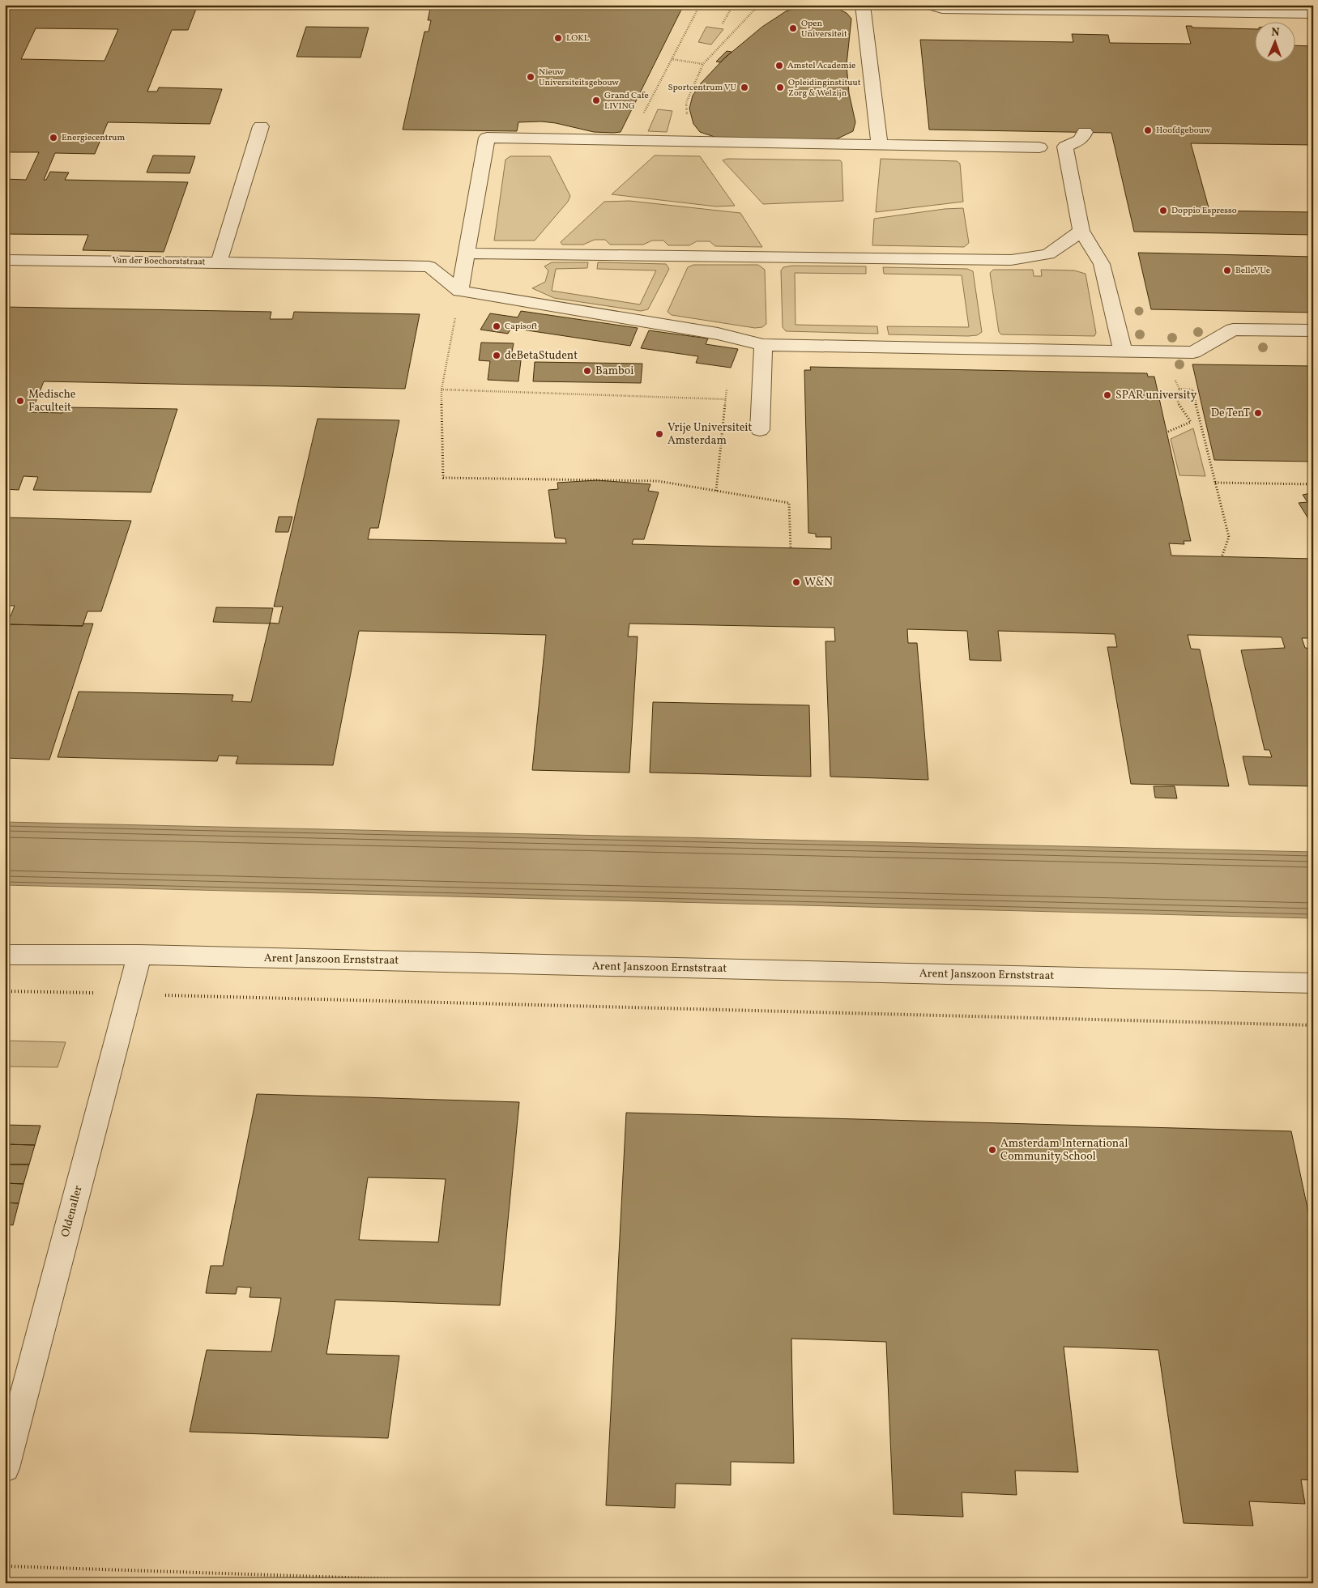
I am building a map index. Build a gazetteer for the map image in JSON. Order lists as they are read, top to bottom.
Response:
{
  "streets": {
    "street": ["Van der Boechorststraat", "Arent Janszoon Ernststraat", "Oldenaller"]
  },
  "crossings": [
    ["Arent Janszoon Ernststraat", "Oldenaller"]
  ],
  "places": [
    "Open Universiteit",
    "LOKL",
    "Amstel Academie",
    "Nieuw Universiteitsgebouw",
    "Sportcentrum VU",
    "Opleidinginstituut Zorg & Welzijn",
    "Grand Cafe LIVING",
    "Hoofdgebouw",
    "Energiecentrum",
    "Doppio Espresso",
    "BelleVUe",
    "Capisoft",
    "deBetaStudent",
    "Bamboi",
    "SPAR university",
    "Medische Faculteit",
    "De TenT",
    "Vrije Universiteit Amsterdam",
    "W&N",
    "Amsterdam International Community School"
  ],
  "north": "top"
}
